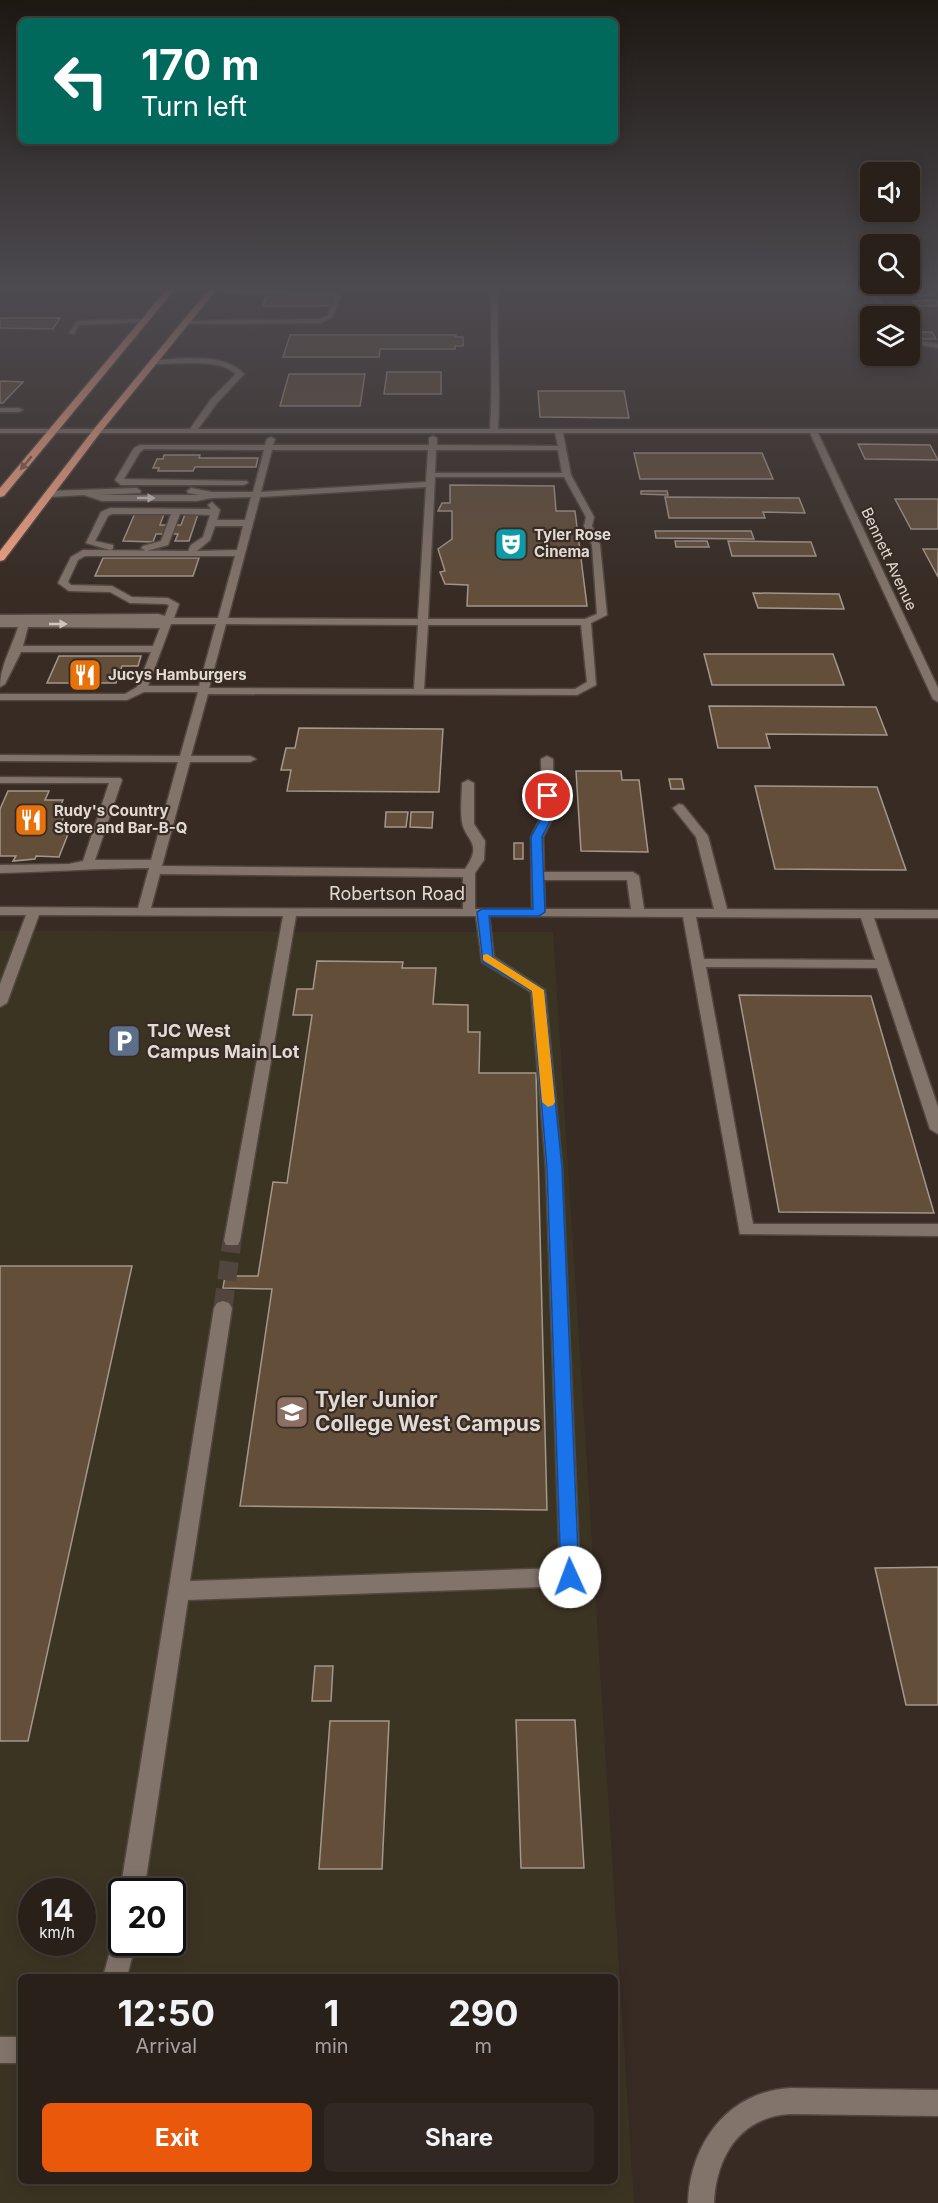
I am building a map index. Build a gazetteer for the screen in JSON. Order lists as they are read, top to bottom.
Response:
{
  "streets": {
    "street": ["Bennett Avenue", "Robertson Road"]
  },
  "places": {
    "theatre": ["Tyler Rose Cinema"],
    "restaurant": ["Jucys Hamburgers", "Rudy's Country Store and Bar-B-Q"],
    "parking": ["TJC West Campus Main Lot"],
    "school or university": ["Tyler Junior College West Campus"]
  },
  "page": {
    "turn": ["170 m", "Turn left"],
    "speed": "14 km/h",
    "limit": "20",
    "eta": [
      "12:50",
      "Arrival",
      "1",
      "min",
      "290",
      "m"
    ],
    "buttons": ["Exit", "Share"]
  }
}
